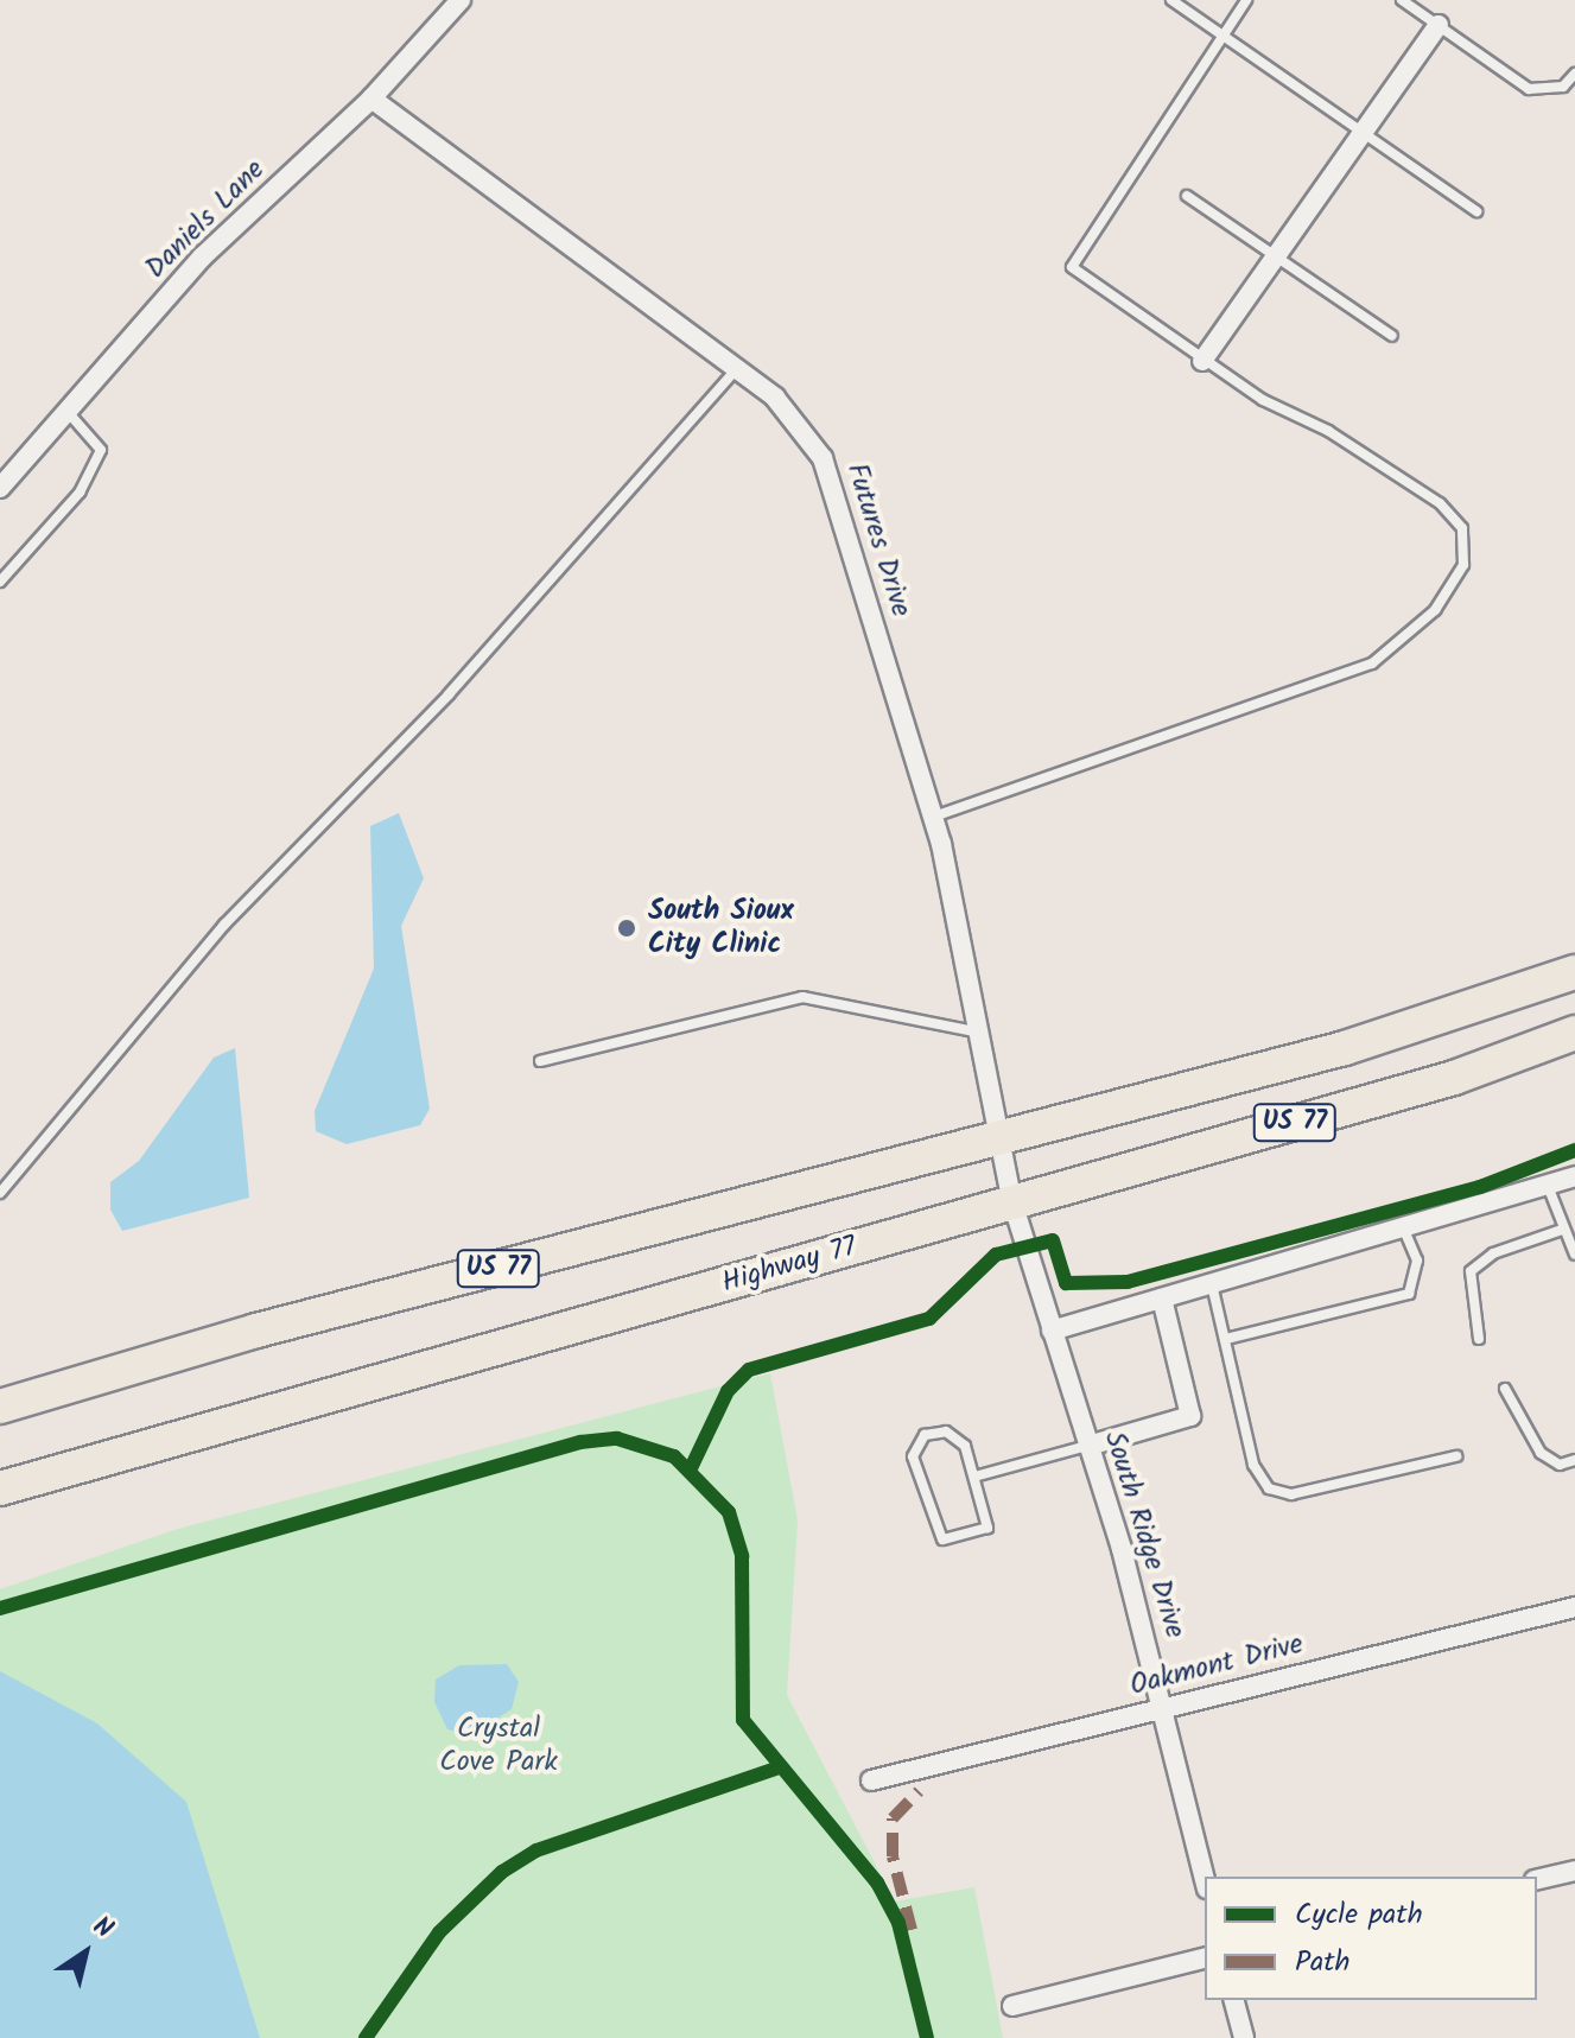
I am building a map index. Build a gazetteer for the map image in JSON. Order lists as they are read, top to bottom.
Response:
{
  "streets": {
    "highway": ["US 77", "Highway 77"],
    "street": [
      "Daniels Lane",
      "Futures Drive",
      "South Ridge Drive",
      "Oakmont Drive"
    ]
  },
  "crossings": [
    ["Daniels Lane", "Futures Drive"],
    ["Futures Drive", "US 77"],
    ["Futures Drive", "Highway 77"],
    ["Futures Drive", "South Ridge Drive"],
    ["Highway 77", "South Ridge Drive"],
    ["South Ridge Drive", "Oakmont Drive"]
  ],
  "parks": ["Crystal Cove Park"],
  "places": ["South Sioux City Clinic"],
  "legend": ["Cycle path", "Path"],
  "north": "top right"
}
